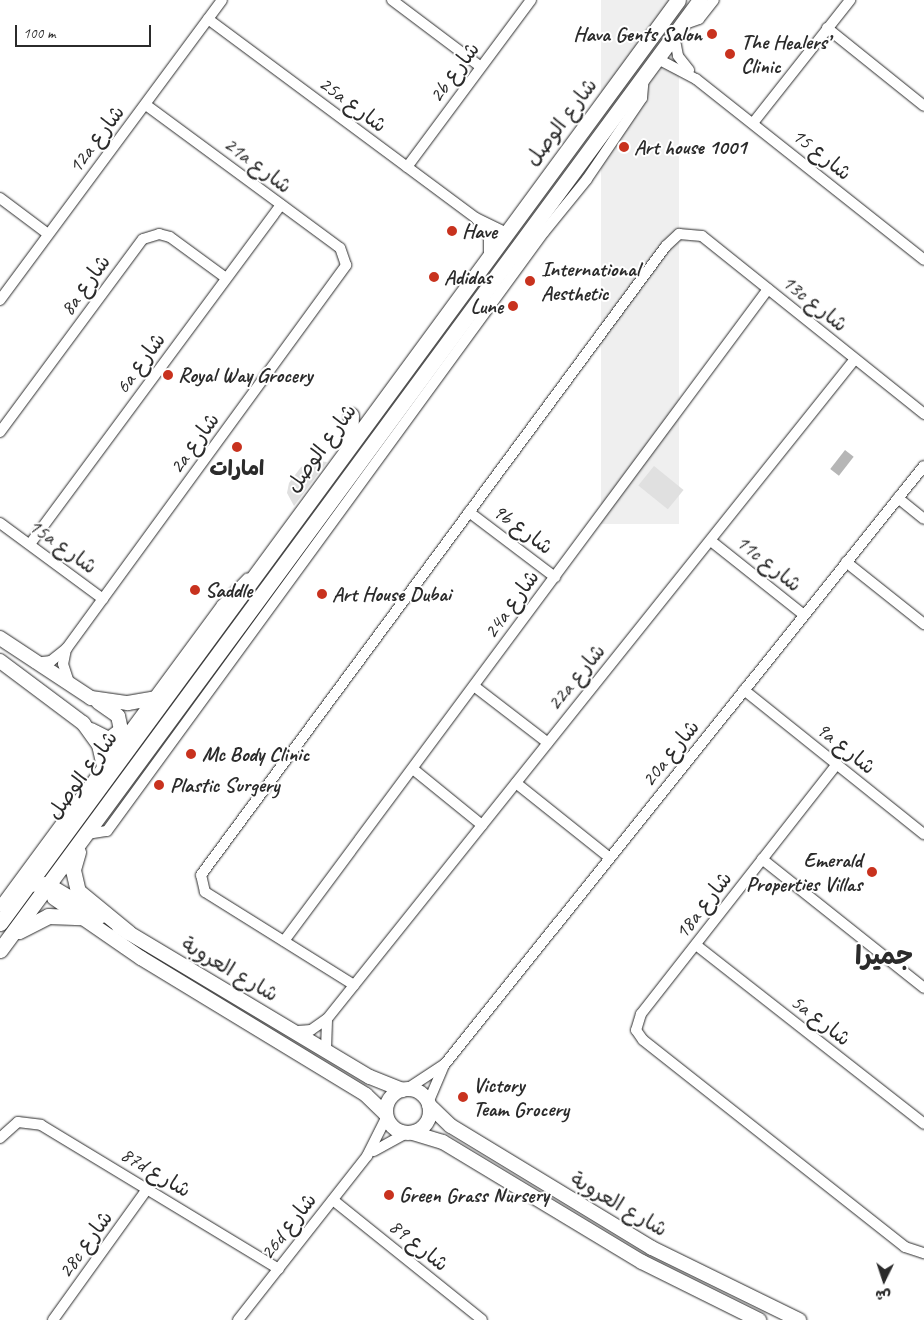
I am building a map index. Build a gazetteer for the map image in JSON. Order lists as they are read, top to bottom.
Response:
{
  "streets": {
    "main road": ["شارع الوصل", "شارع العروبة"],
    "street": [
      "2b شارع",
      "25a شارع",
      "12a شارع",
      "شارع 15",
      "21a شارع",
      "8a شارع",
      "13c شارع",
      "6a شارع",
      "2a شارع",
      "9b شارع",
      "15a شارع",
      "11c شارع",
      "24a شارع",
      "22a شارع",
      "9a شارع",
      "20a شارع",
      "18a شارع",
      "5a شارع",
      "87d شارع",
      "26d شارع",
      "28c شارع",
      "شارع 89"
    ]
  },
  "crossings": [
    ["2b شارع", "25a شارع"],
    ["25a شارع", "شارع الوصل"],
    ["25a شارع", "12a شارع"],
    ["شارع الوصل", "شارع 15"],
    ["شارع الوصل", "شارع العروبة"],
    ["12a شارع", "21a شارع"],
    ["21a شارع", "6a شارع"],
    ["21a شارع", "2a شارع"],
    ["8a شارع", "6a شارع"],
    ["13c شارع", "9b شارع"],
    ["13c شارع", "24a شارع"],
    ["13c شارع", "22a شارع"],
    ["6a شارع", "15a شارع"],
    ["2a شارع", "15a شارع"],
    ["9b شارع", "24a شارع"],
    ["11c شارع", "22a شارع"],
    ["11c شارع", "20a شارع"],
    ["22a شارع", "شارع العروبة"],
    ["9a شارع", "20a شارع"],
    ["9a شارع", "18a شارع"],
    ["20a شارع", "شارع العروبة"],
    ["20a شارع", "26d شارع"],
    ["18a شارع", "5a شارع"],
    ["شارع العروبة", "26d شارع"],
    ["87d شارع", "26d شارع"],
    ["87d شارع", "28c شارع"],
    ["26d شارع", "شارع 89"]
  ],
  "districts": ["جميرا"],
  "places": [
    "Hava Gents Salon",
    "The Healers’ Clinic",
    "Art house 1001",
    "Have",
    "Adidas",
    "International Aesthetic",
    "Lune",
    "Royal Way Grocery",
    "امارات",
    "Saddle",
    "Art House Dubai",
    "Mc Body Clinic",
    "Plastic Surgery",
    "Emerald Properties Villas",
    "Victory Team Grocery",
    "Green Grass Nursery"
  ],
  "scale_bar": "100 m",
  "north": "bottom"
}
